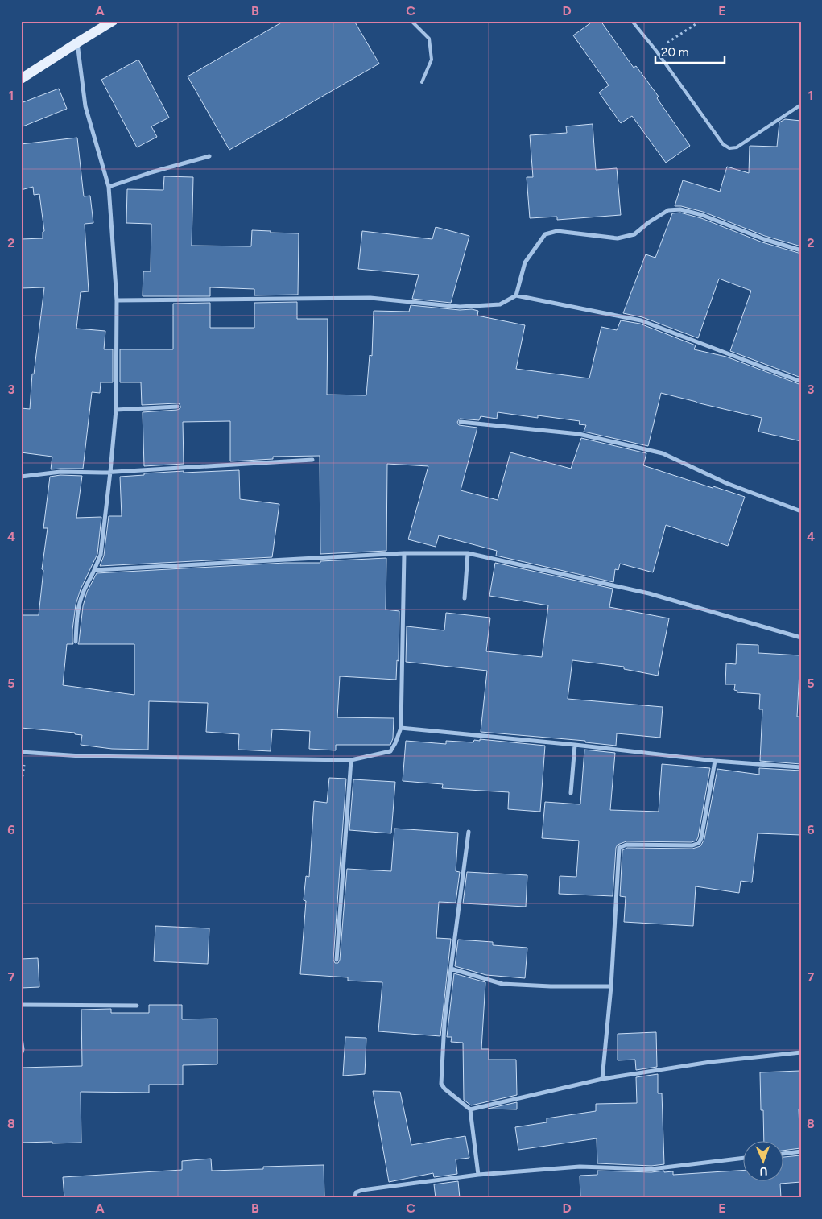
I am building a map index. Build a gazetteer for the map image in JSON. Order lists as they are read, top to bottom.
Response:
{
  "scale_bar": "20 m",
  "north": "bottom",
  "grid": {
    "columns": [
      "A",
      "B",
      "C",
      "D",
      "E"
    ],
    "rows": [
      "1",
      "2",
      "3",
      "4",
      "5",
      "6",
      "7",
      "8"
    ]
  }
}
